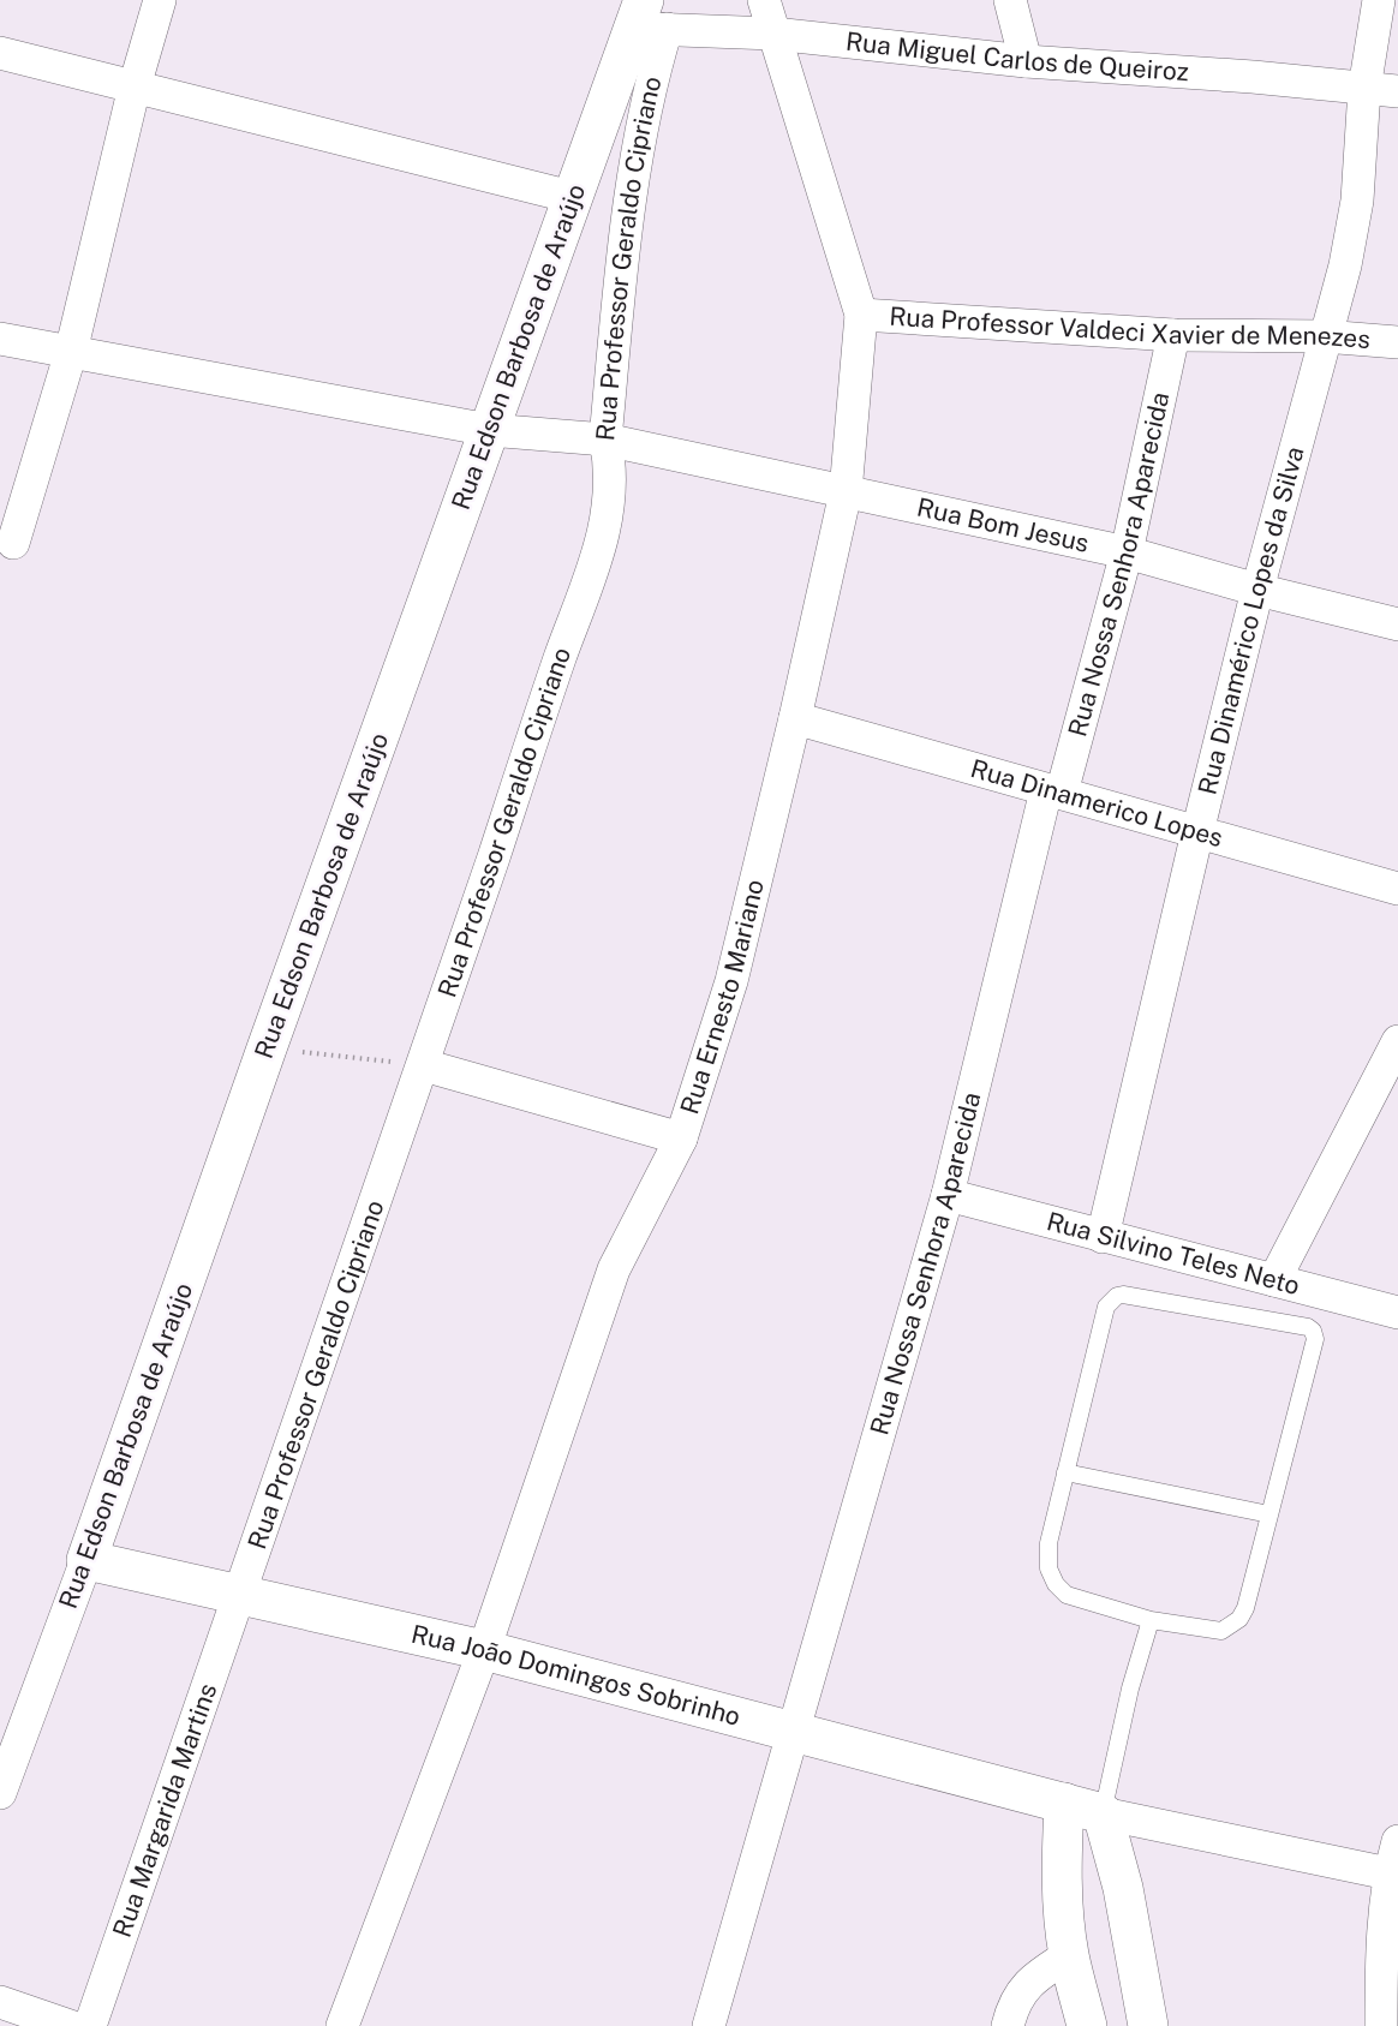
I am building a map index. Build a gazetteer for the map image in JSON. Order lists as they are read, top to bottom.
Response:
{
  "streets": {
    "street": [
      "Rua Miguel Carlos de Queiroz",
      "Rua Professor Geraldo Cipriano",
      "Rua Professor Valdeci Xavier de Menezes",
      "Rua Edson Barbosa de Araújo",
      "Rua Bom Jesus",
      "Rua Nossa Senhora Aparecida",
      "Rua Dinamérico Lopes da Silva",
      "Rua Dinamerico Lopes",
      "Rua Ernesto Mariano",
      "Rua Silvino Teles Neto",
      "Rua João Domingos Sobrinho",
      "Rua Margarida Martins"
    ]
  },
  "crossings": [
    ["Rua Miguel Carlos de Queiroz", "Rua Professor Geraldo Cipriano"],
    ["Rua Miguel Carlos de Queiroz", "Rua Edson Barbosa de Araújo"],
    ["Rua Miguel Carlos de Queiroz", "Rua Dinamérico Lopes da Silva"],
    ["Rua Professor Geraldo Cipriano", "Rua Edson Barbosa de Araújo"],
    ["Rua Professor Geraldo Cipriano", "Rua Bom Jesus"],
    ["Rua Professor Geraldo Cipriano", "Rua João Domingos Sobrinho"],
    ["Rua Professor Geraldo Cipriano", "Rua Margarida Martins"],
    ["Rua Professor Valdeci Xavier de Menezes", "Rua Nossa Senhora Aparecida"],
    ["Rua Professor Valdeci Xavier de Menezes", "Rua Dinamérico Lopes da Silva"],
    ["Rua Professor Valdeci Xavier de Menezes", "Rua Ernesto Mariano"],
    ["Rua Edson Barbosa de Araújo", "Rua Bom Jesus"],
    ["Rua Edson Barbosa de Araújo", "Rua João Domingos Sobrinho"],
    ["Rua Bom Jesus", "Rua Nossa Senhora Aparecida"],
    ["Rua Bom Jesus", "Rua Dinamérico Lopes da Silva"],
    ["Rua Bom Jesus", "Rua Ernesto Mariano"],
    ["Rua Nossa Senhora Aparecida", "Rua Dinamerico Lopes"],
    ["Rua Nossa Senhora Aparecida", "Rua Silvino Teles Neto"],
    ["Rua Nossa Senhora Aparecida", "Rua João Domingos Sobrinho"],
    ["Rua Dinamérico Lopes da Silva", "Rua Dinamerico Lopes"],
    ["Rua Dinamérico Lopes da Silva", "Rua Silvino Teles Neto"],
    ["Rua Dinamerico Lopes", "Rua Ernesto Mariano"],
    ["Rua Ernesto Mariano", "Rua João Domingos Sobrinho"],
    ["Rua João Domingos Sobrinho", "Rua Margarida Martins"]
  ]
}
